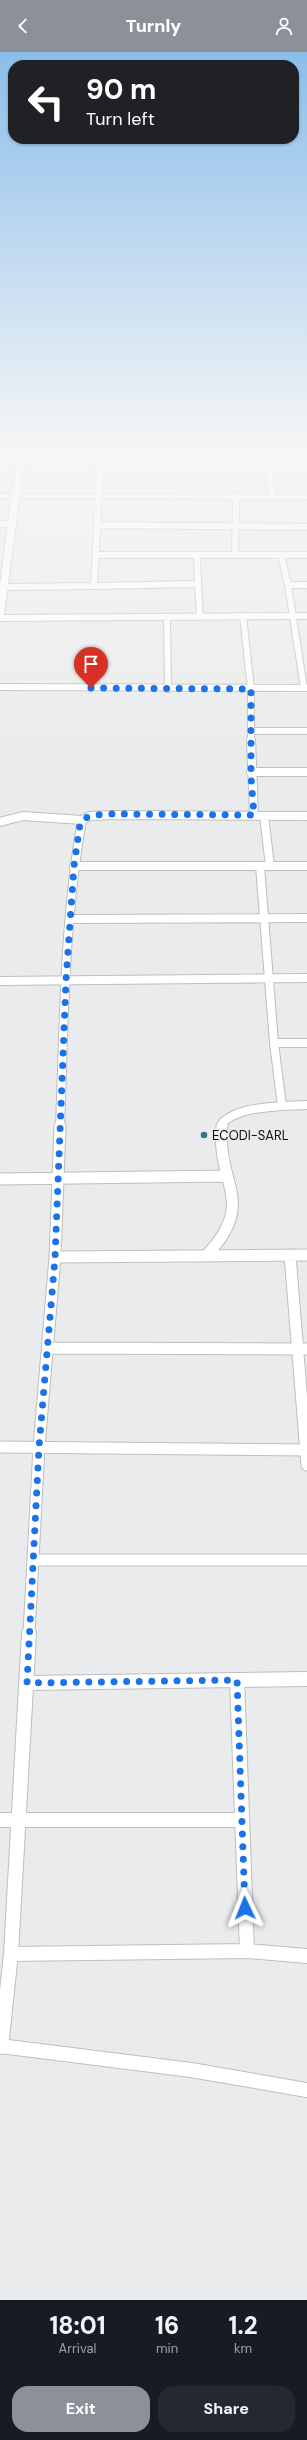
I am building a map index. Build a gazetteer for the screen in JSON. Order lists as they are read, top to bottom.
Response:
{
  "places": ["ECODI-SARL"],
  "page": {
    "header": "Turnly",
    "turn": ["90 m", "Turn left"],
    "eta": [
      "18:01",
      "Arrival",
      "16",
      "min",
      "1.2",
      "km"
    ],
    "buttons": ["Exit", "Share"]
  }
}
